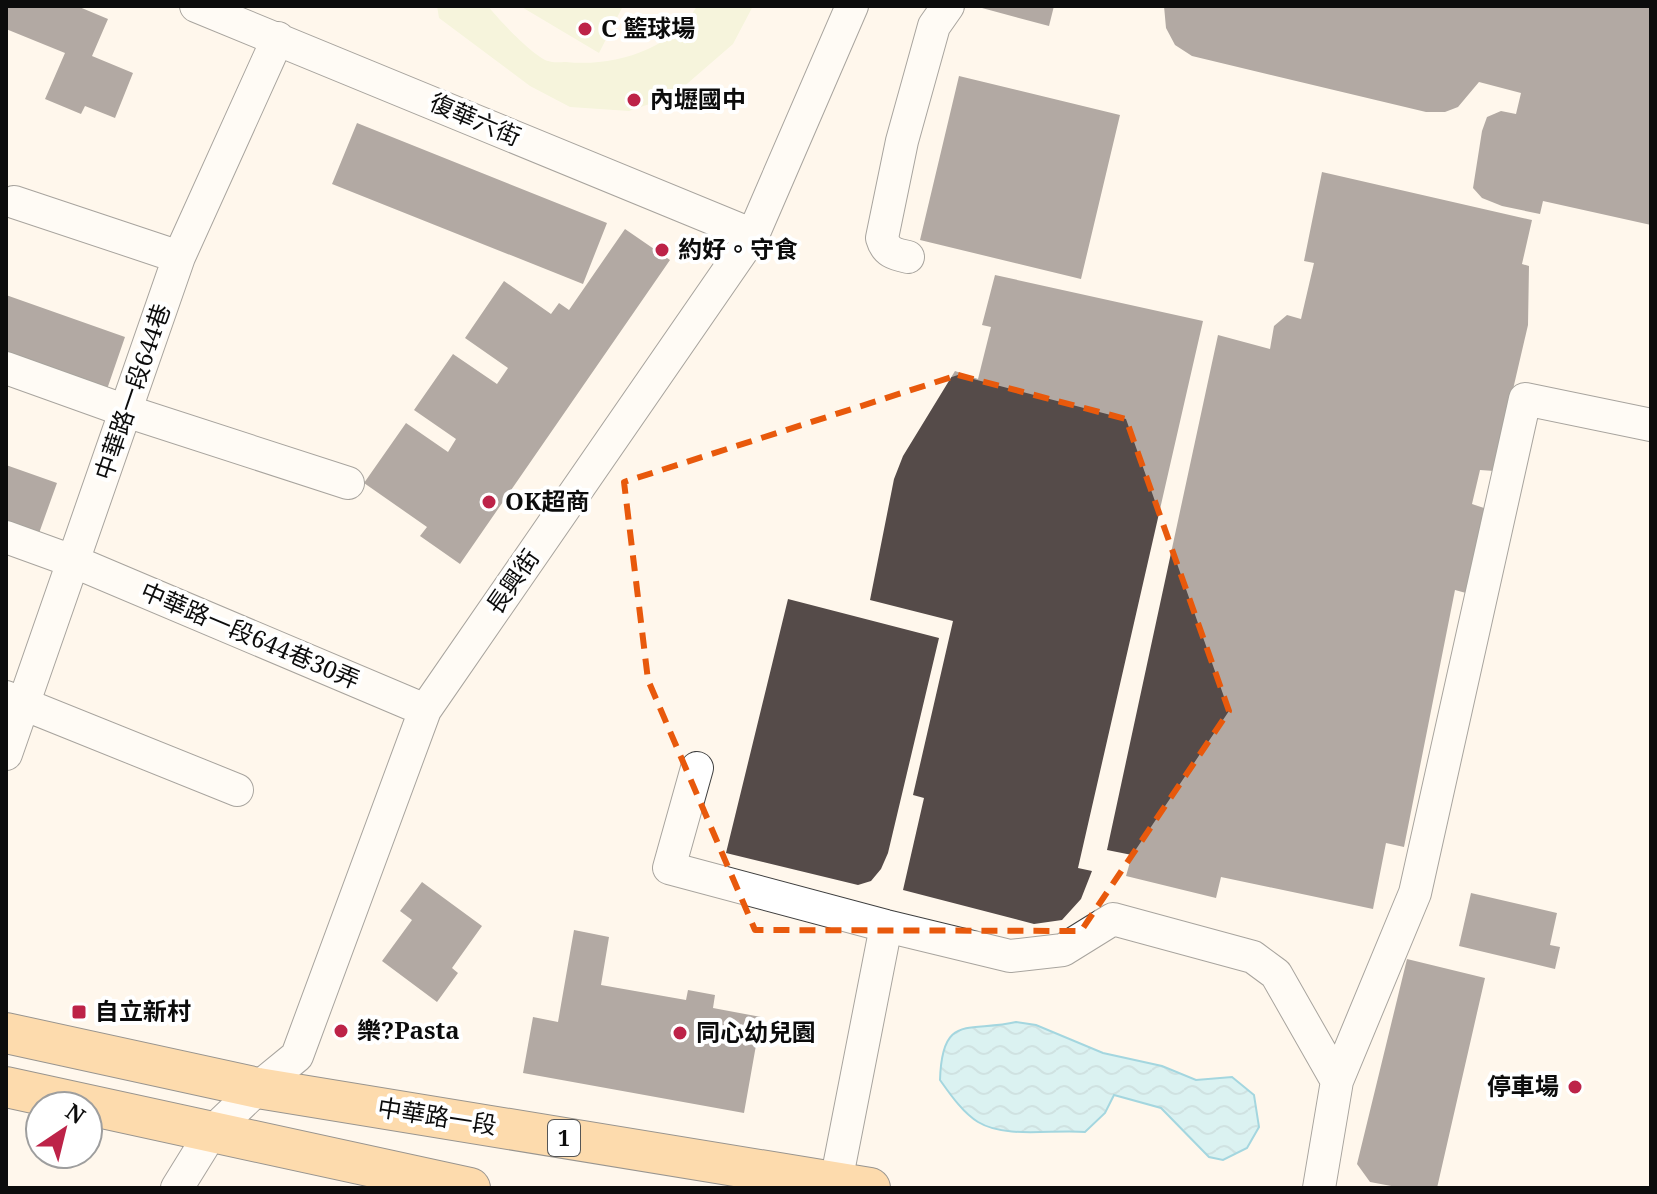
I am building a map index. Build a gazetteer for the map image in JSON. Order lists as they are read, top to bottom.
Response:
{
  "streets": {
    "main road": ["中華路一段", "1"],
    "street": [
      "復華六街",
      "中華路一段644巷",
      "長興街",
      "中華路一段644巷30弄"
    ]
  },
  "crossings": [
    ["復華六街", "中華路一段644巷"],
    ["復華六街", "長興街"],
    ["中華路一段644巷", "中華路一段644巷30弄"],
    ["長興街", "中華路一段644巷30弄"],
    ["長興街", "中華路一段"]
  ],
  "places": {
    "other": [
      "C 籃球場",
      "內壢國中",
      "約好。守食",
      "OK超商",
      "樂?Pasta",
      "同心幼兒園",
      "停車場"
    ],
    "transit": ["自立新村"]
  },
  "north": "top right"
}
